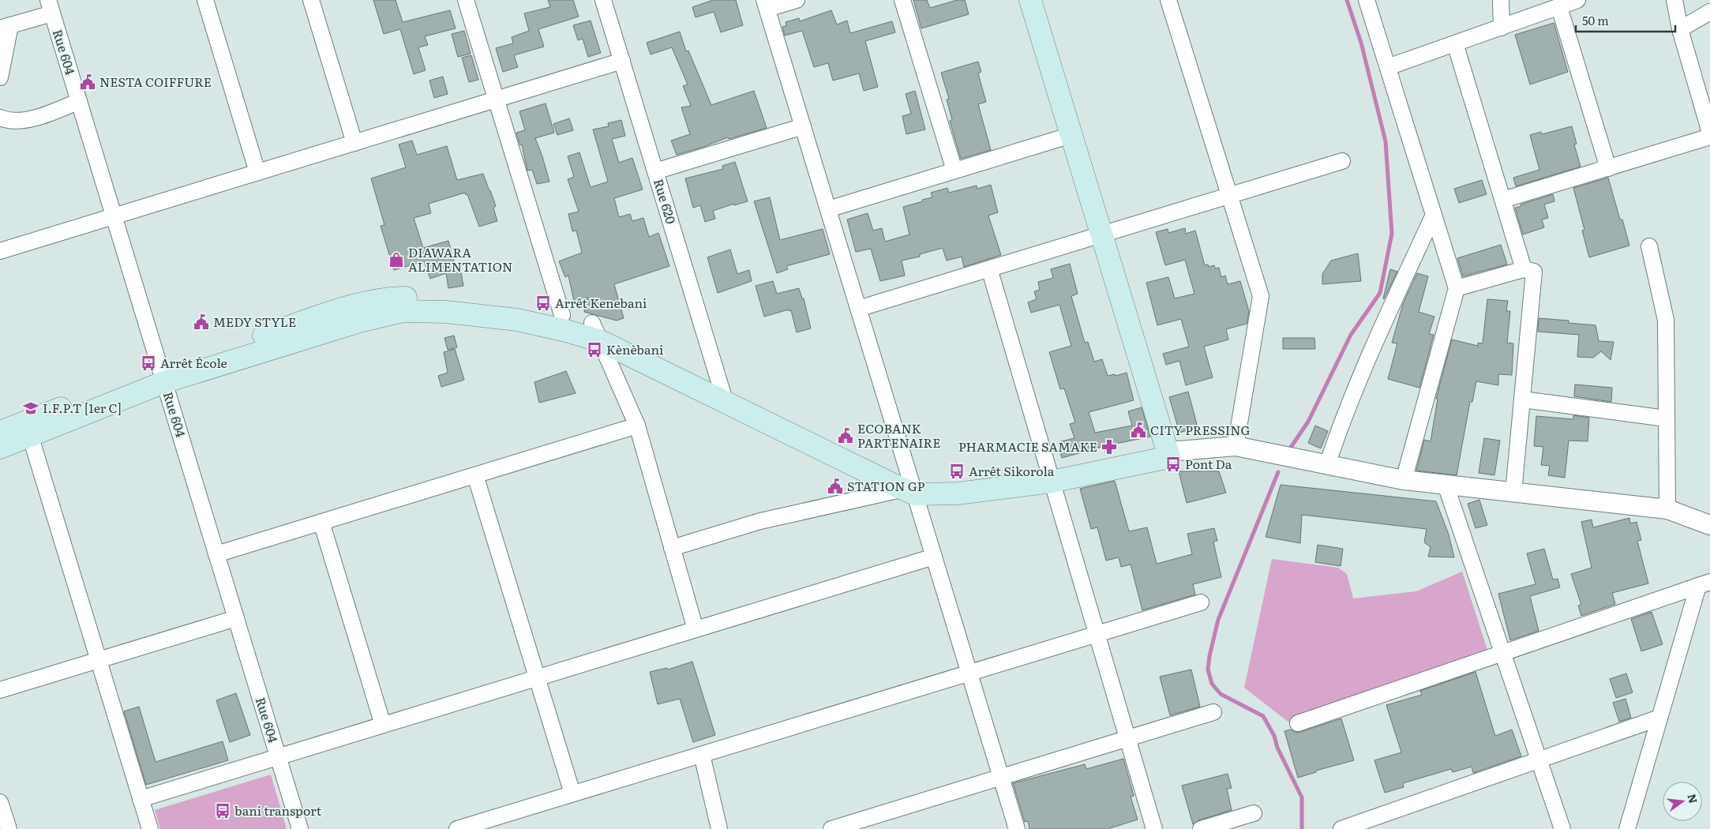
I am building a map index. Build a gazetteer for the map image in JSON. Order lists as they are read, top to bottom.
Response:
{
  "streets": {
    "street": ["Rue 604", "Rue 620"]
  },
  "places": {
    "public building": [
      "NESTA COIFFURE",
      "MEDY STYLE",
      "CITY PRESSING",
      "ECOBANK PARTENAIRE",
      "STATION GP"
    ],
    "shop": ["DIAWARA ALIMENTATION"],
    "bus stop": [
      "Arrêt Kenebani",
      "Kènèbani",
      "Arrêt École",
      "Pont Da",
      "Arrêt Sikorola",
      "bani transport"
    ],
    "school or university": ["I.F.P.T [1er C]"],
    "pharmacy": ["PHARMACIE SAMAKE"]
  },
  "scale_bar": "50 m",
  "north": "right"
}
